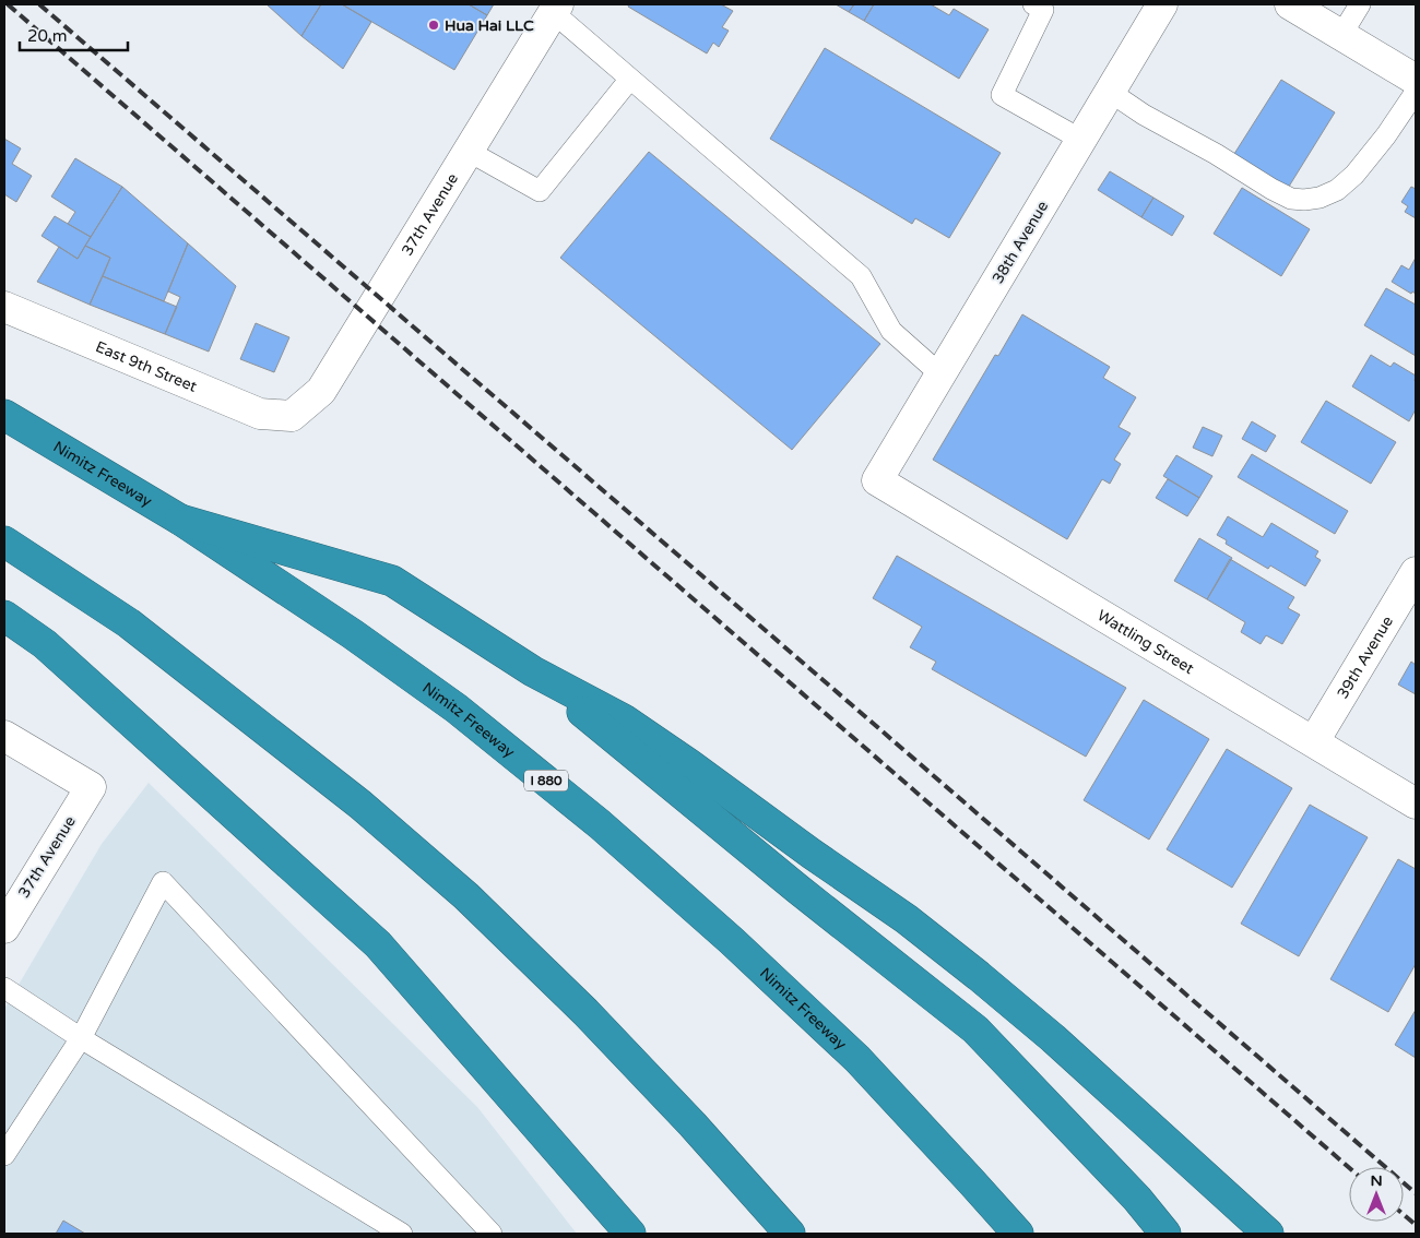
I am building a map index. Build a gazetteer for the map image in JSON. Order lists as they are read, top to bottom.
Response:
{
  "streets": {
    "highway": ["Nimitz Freeway", "I 880"],
    "street": [
      "37th Avenue",
      "38th Avenue",
      "East 9th Street",
      "Wattling Street",
      "39th Avenue"
    ]
  },
  "crossings": [
    ["37th Avenue", "East 9th Street"],
    ["38th Avenue", "Wattling Street"],
    ["Wattling Street", "39th Avenue"]
  ],
  "places": ["Hua Hai LLC"],
  "scale_bar": "20 m",
  "north": "top"
}
